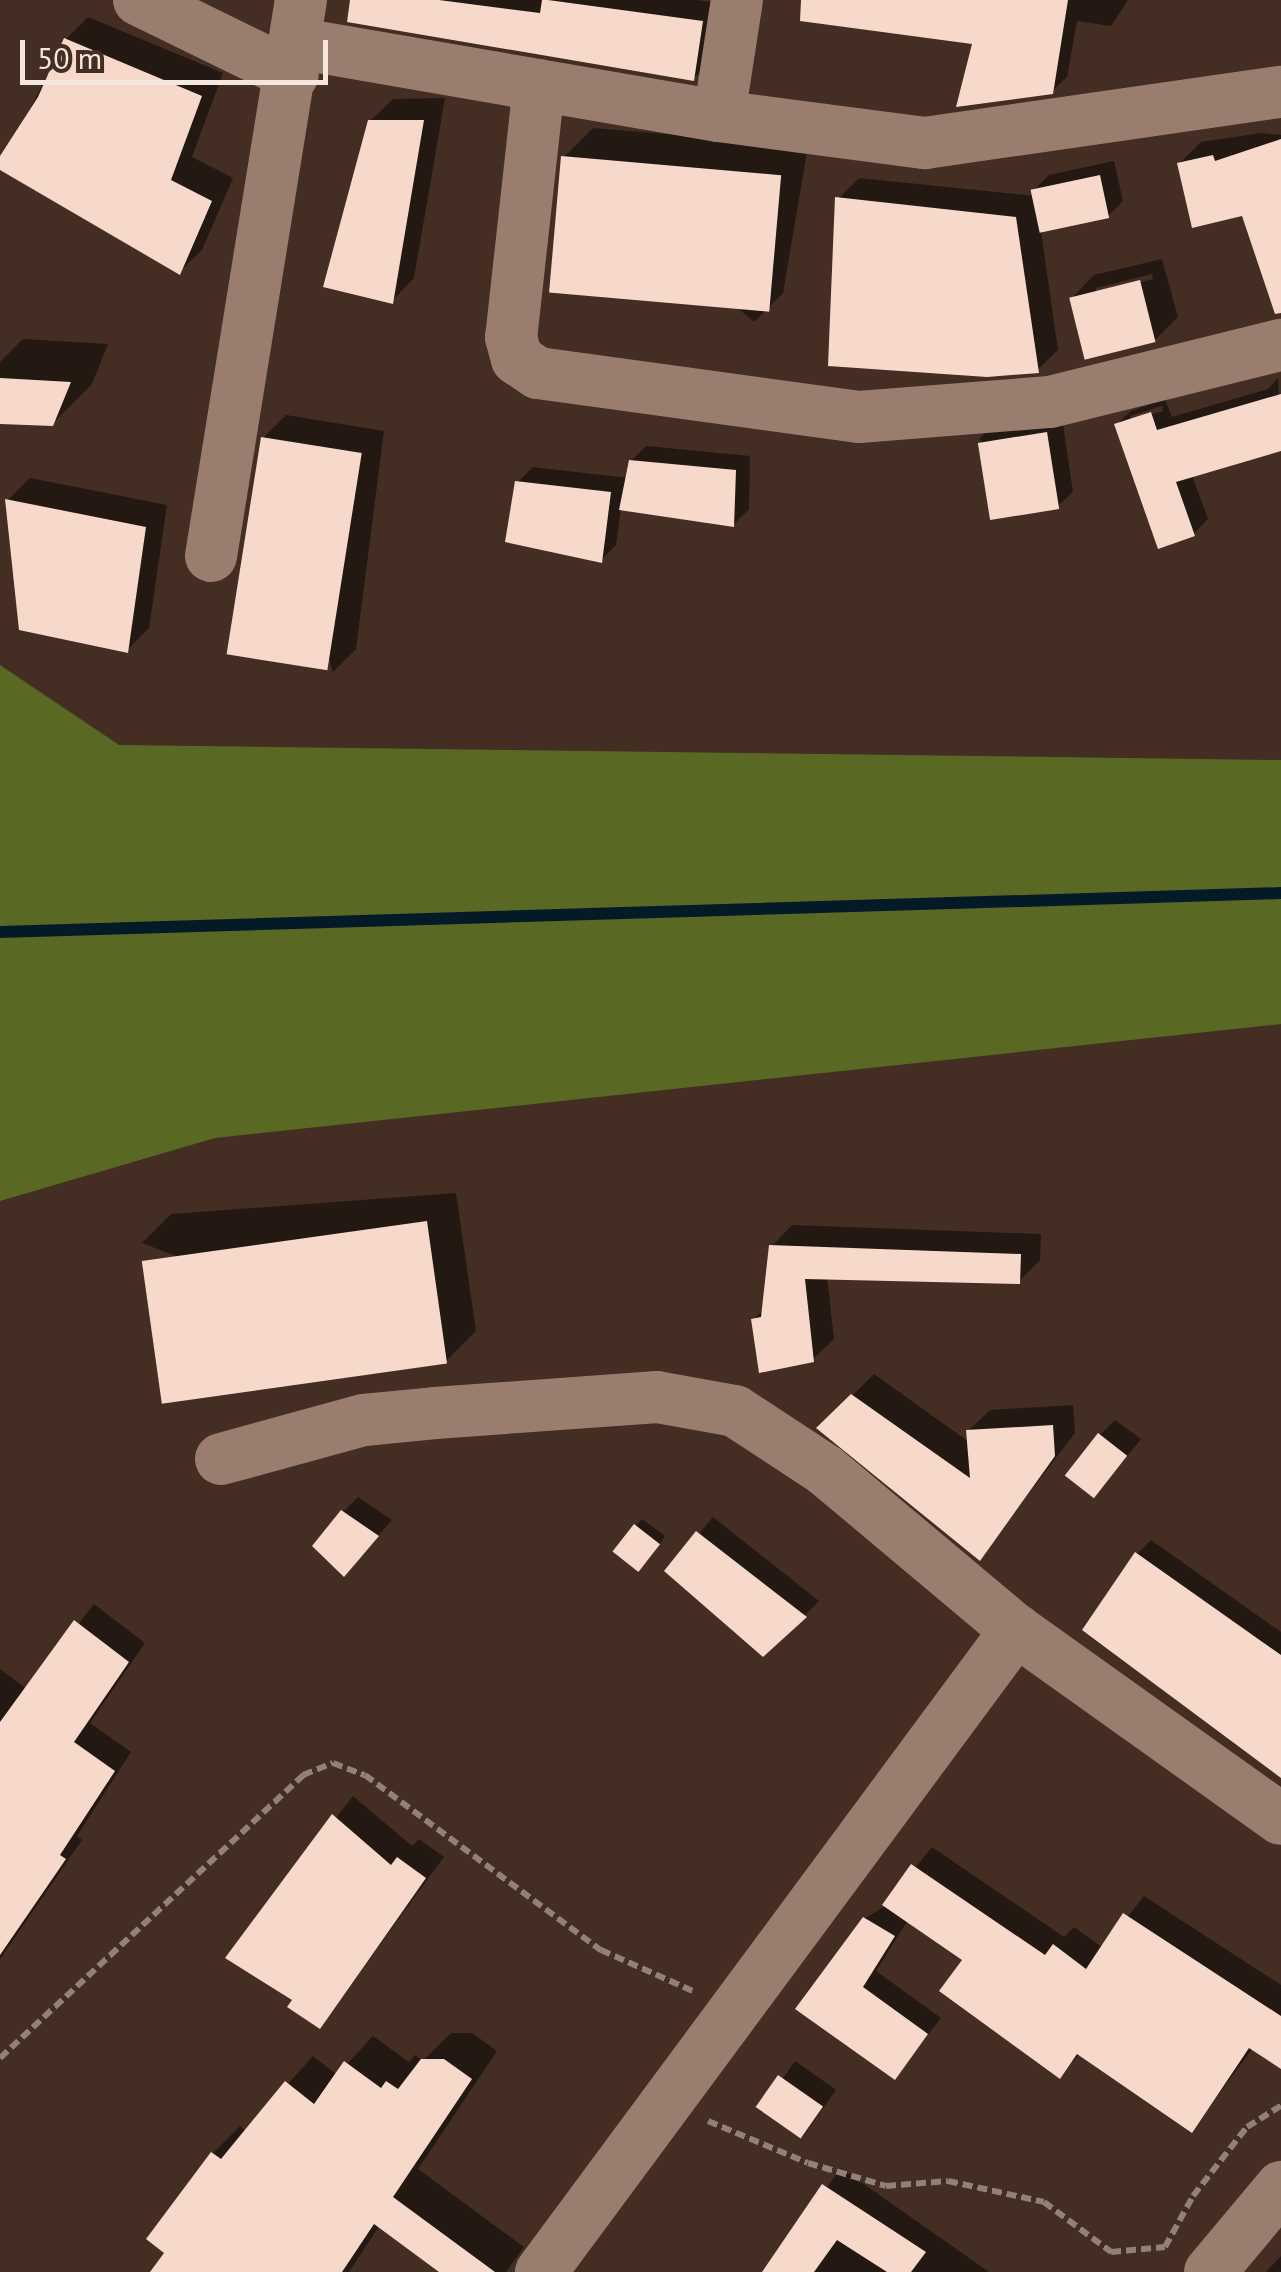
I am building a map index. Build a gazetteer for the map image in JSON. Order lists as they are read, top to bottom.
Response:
{
  "scale_bar": "50 m"
}
